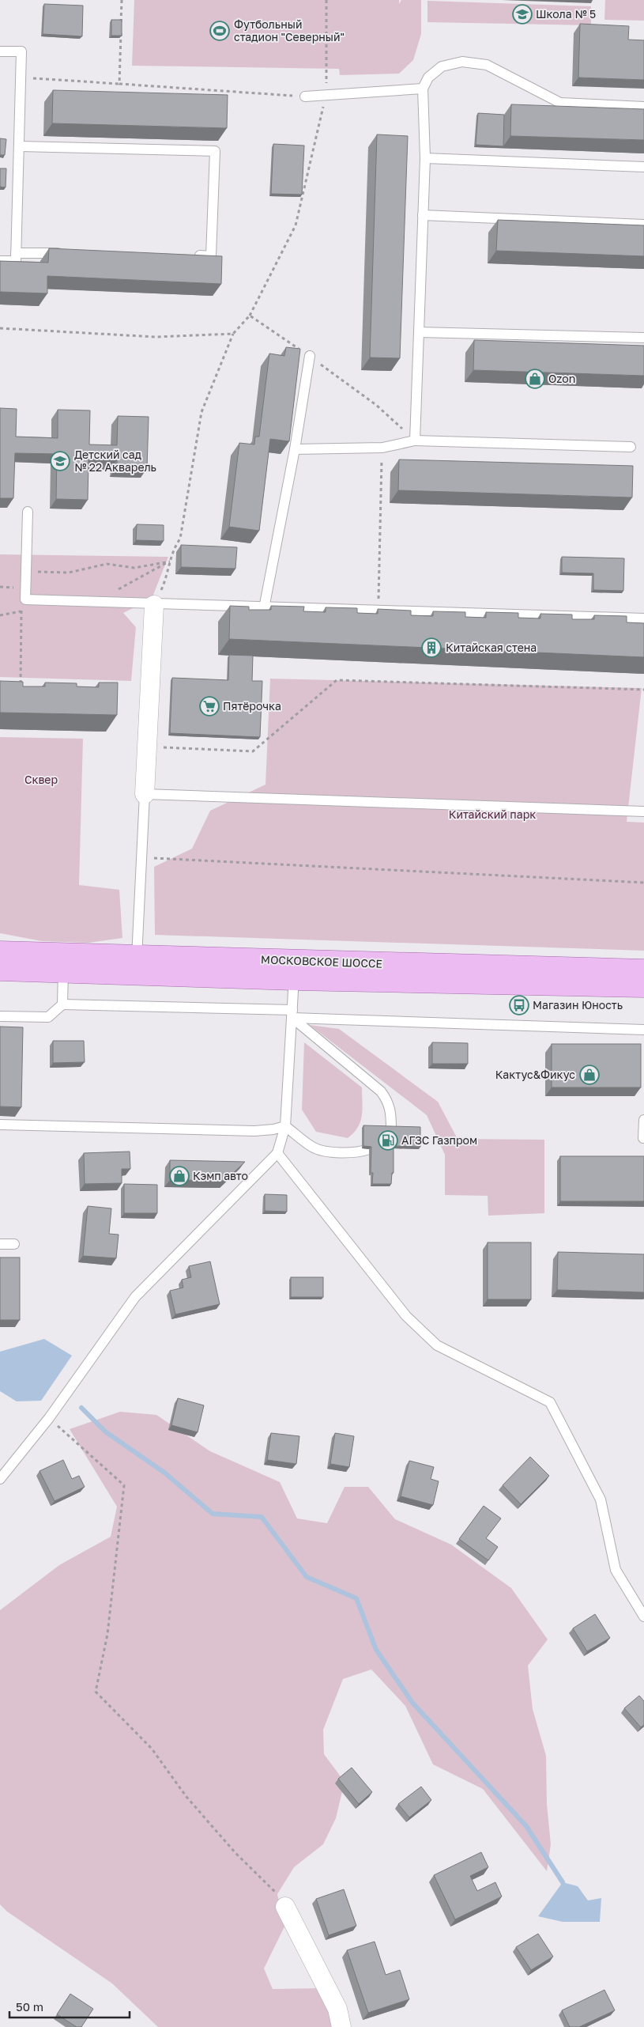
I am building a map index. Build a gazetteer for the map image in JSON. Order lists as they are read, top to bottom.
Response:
{
  "streets": {
    "main road": ["МОСКОВСКОЕ ШОССЕ"]
  },
  "parks": ["Сквер", "Китайский парк"],
  "places": {
    "school or university": ["Школа № 5", "Детский сад № 22 Акварель"],
    "sports": ["Футбольный стадион \"Северный\""],
    "shop": ["Ozon", "Кактус&Фикус", "Кэмп авто"],
    "building": ["Китайская стена"],
    "supermarket": ["Пятёрочка"],
    "bus stop": ["Магазин Юность"],
    "fuel station": ["АГЗС Газпром"]
  },
  "scale_bar": "50 m"
}
